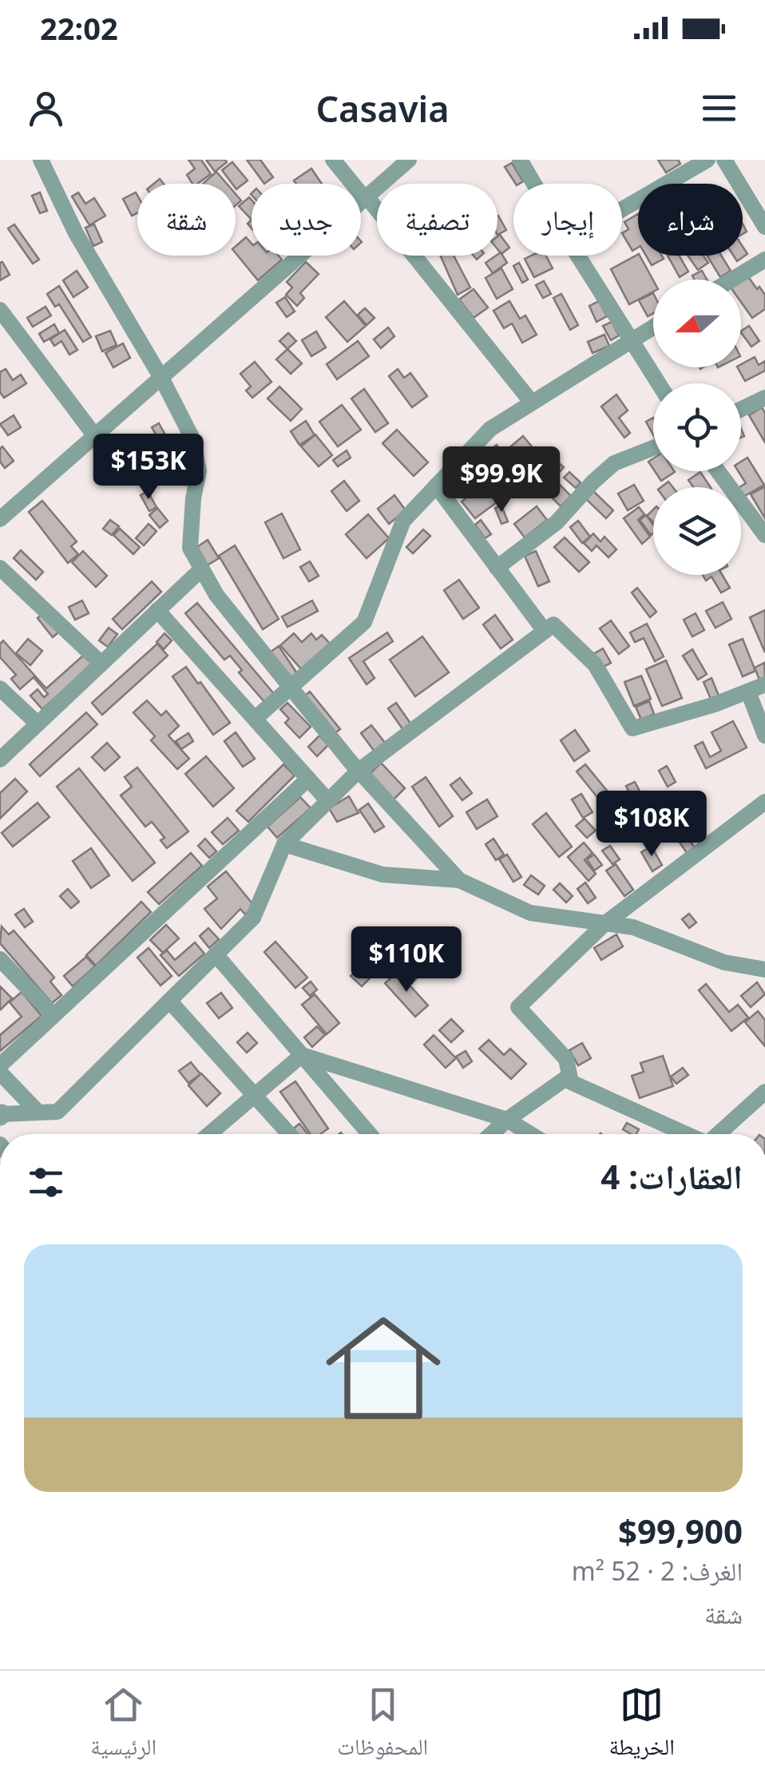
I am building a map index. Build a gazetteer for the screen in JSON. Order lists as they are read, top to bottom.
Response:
{
  "north": "left",
  "page": {
    "status": "22:02",
    "header": "Casavia",
    "chip": [
      "شراء",
      "إيجار",
      "تصفية",
      "جديد",
      "شقة"
    ],
    "price": [
      "$153K",
      "$99.9K",
      "$108K",
      "$110K"
    ],
    "heading": "العقارات: 4",
    "list": [
      {
        "name": "$99,900",
        "note": "الغرف: 2 · 52 m² · شقة"
      }
    ],
    "tabs": ["الخريطة", "المحفوظات", "الرئيسية"]
  }
}
